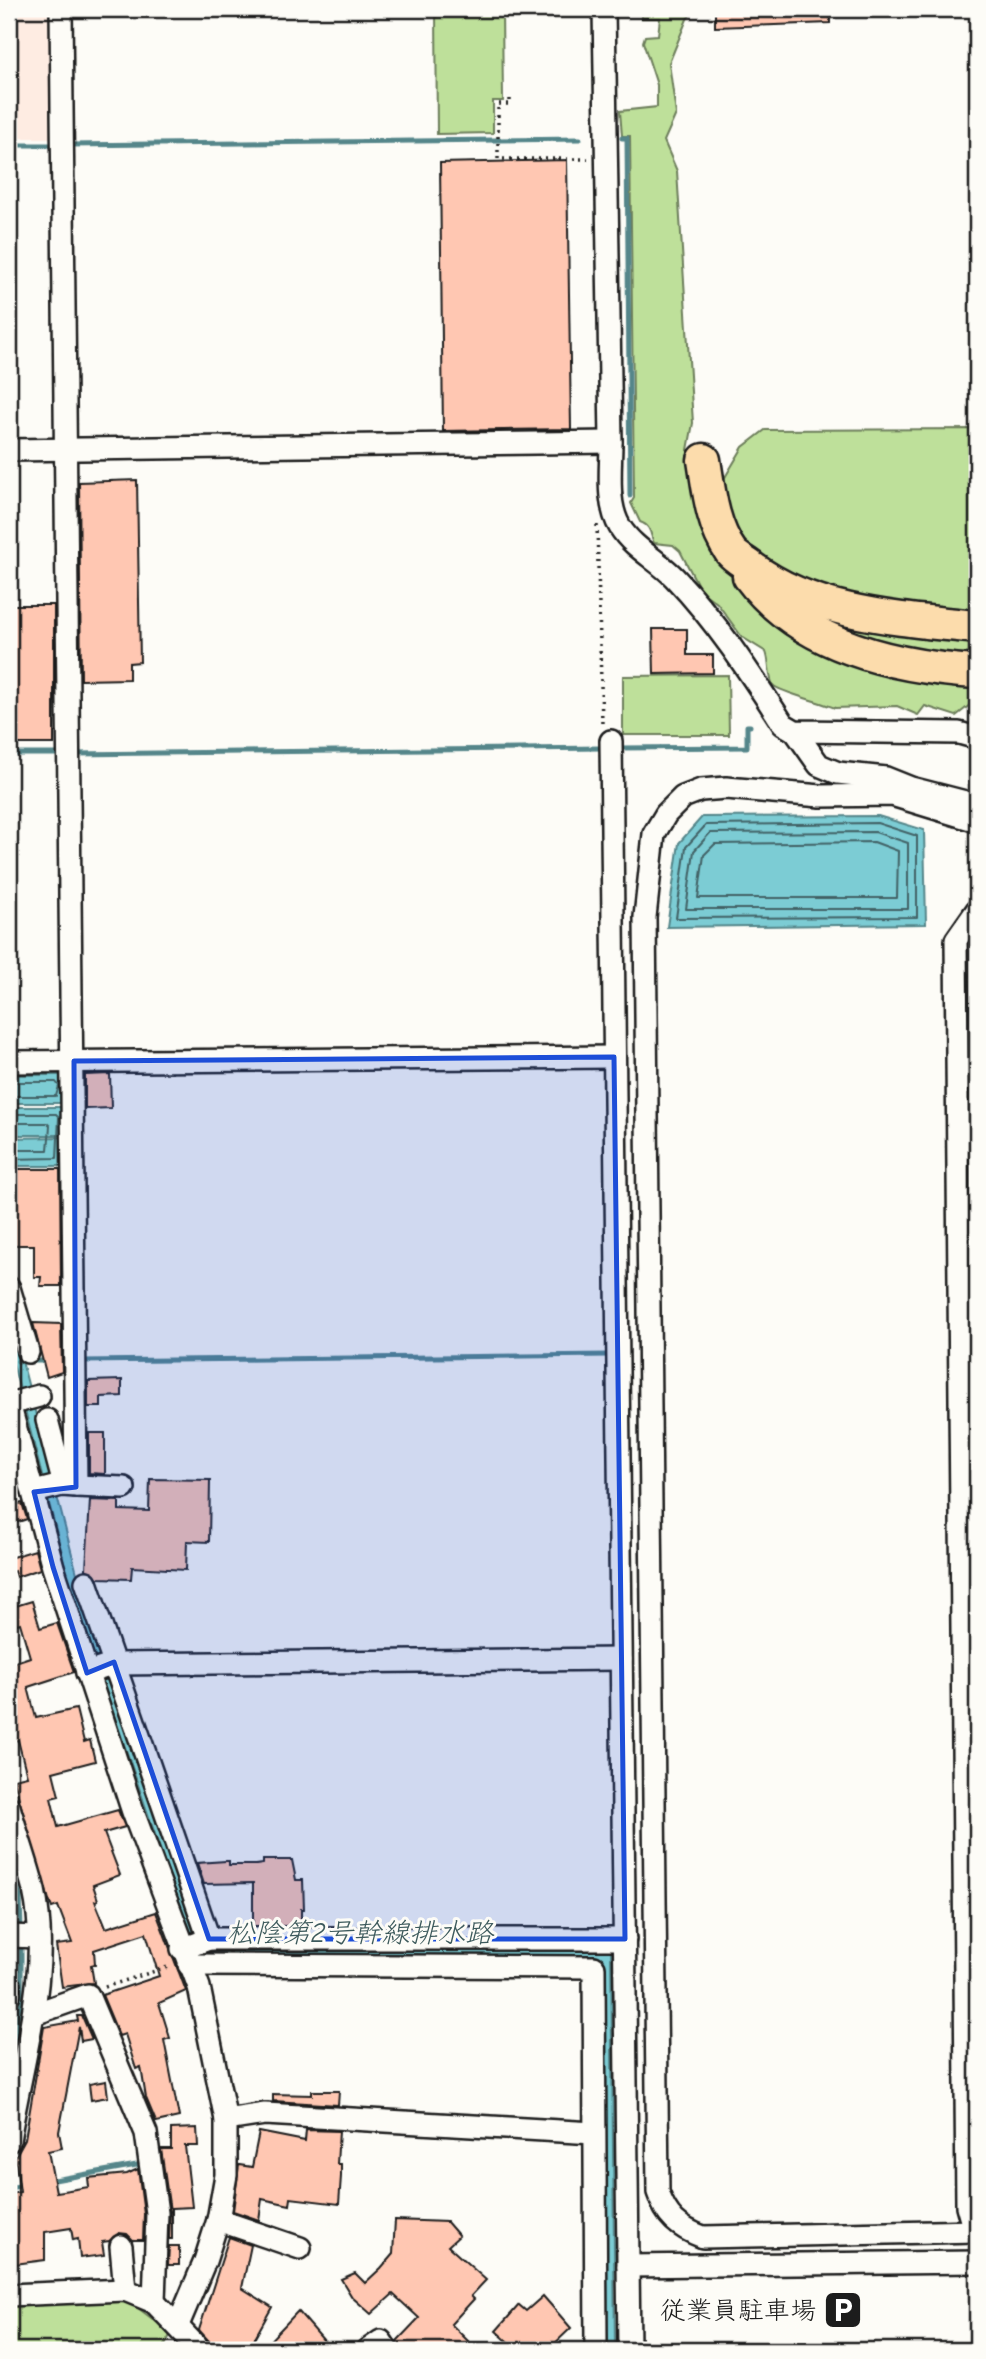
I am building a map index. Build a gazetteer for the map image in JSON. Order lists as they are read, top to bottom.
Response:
{
  "water": ["松陰第2号幹線排水路"],
  "places": {
    "parking": ["従業員駐車場"]
  }
}
